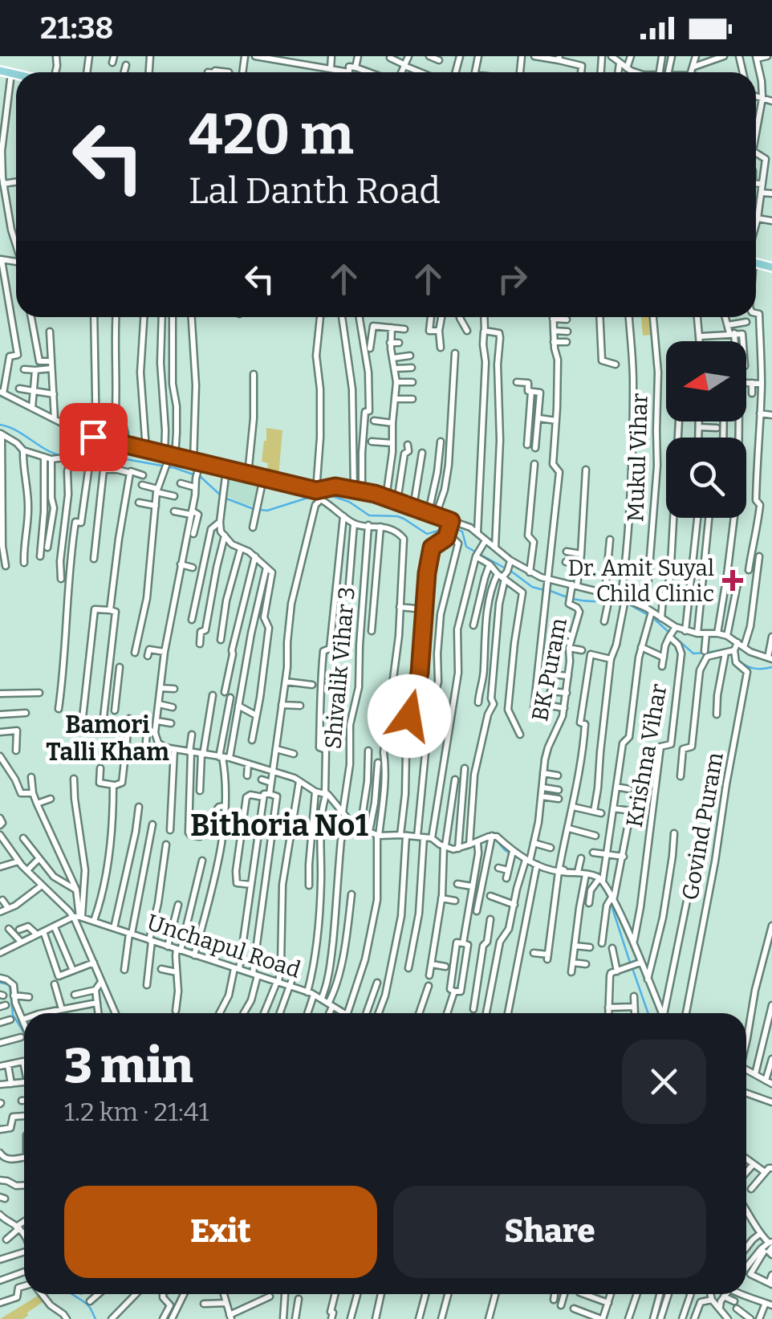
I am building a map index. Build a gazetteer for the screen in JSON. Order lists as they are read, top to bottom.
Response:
{
  "streets": {
    "street": [
      "Mukul Vihar",
      "Shivalik Vihar 3",
      "BK Puram",
      "Krishna Vihar",
      "Govind Puram",
      "Unchapul Road"
    ]
  },
  "districts": ["Bamori Talli Kham", "Bithoria No1"],
  "places": {
    "health": ["Dr. Amit Suyal Child Clinic"]
  },
  "north": "left",
  "page": {
    "status": "21:38",
    "turn": ["420 m", "Lal Danth Road"],
    "heading": ["3 min", "1.2 km · 21:41"],
    "buttons": ["Exit", "Share"]
  }
}
